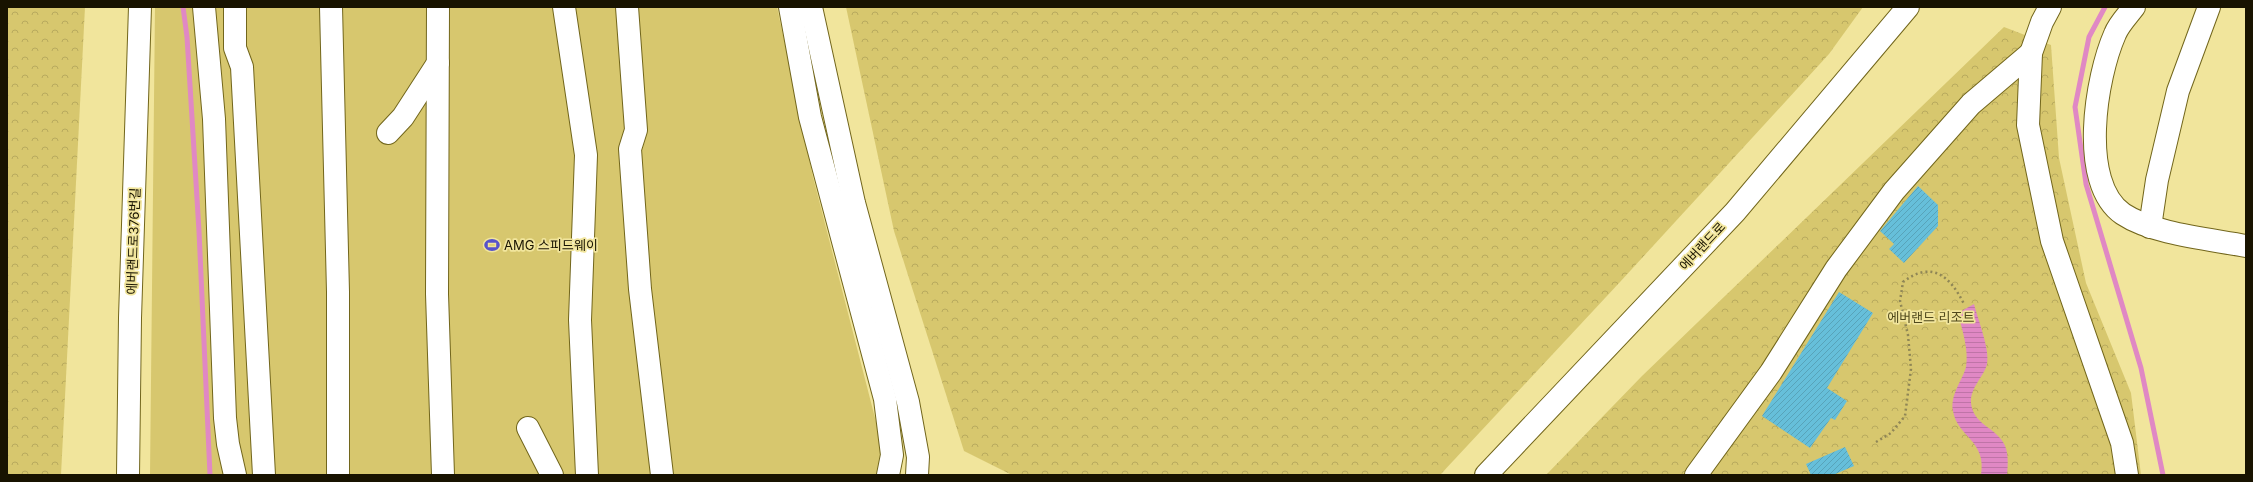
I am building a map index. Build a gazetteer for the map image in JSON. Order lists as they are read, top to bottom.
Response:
{
  "streets": {
    "street": ["에버랜드로376번길", "에버랜드로"]
  },
  "parks": ["에버랜드 리조트"],
  "places": {
    "sports": ["AMG 스피드웨이"]
  }
}
